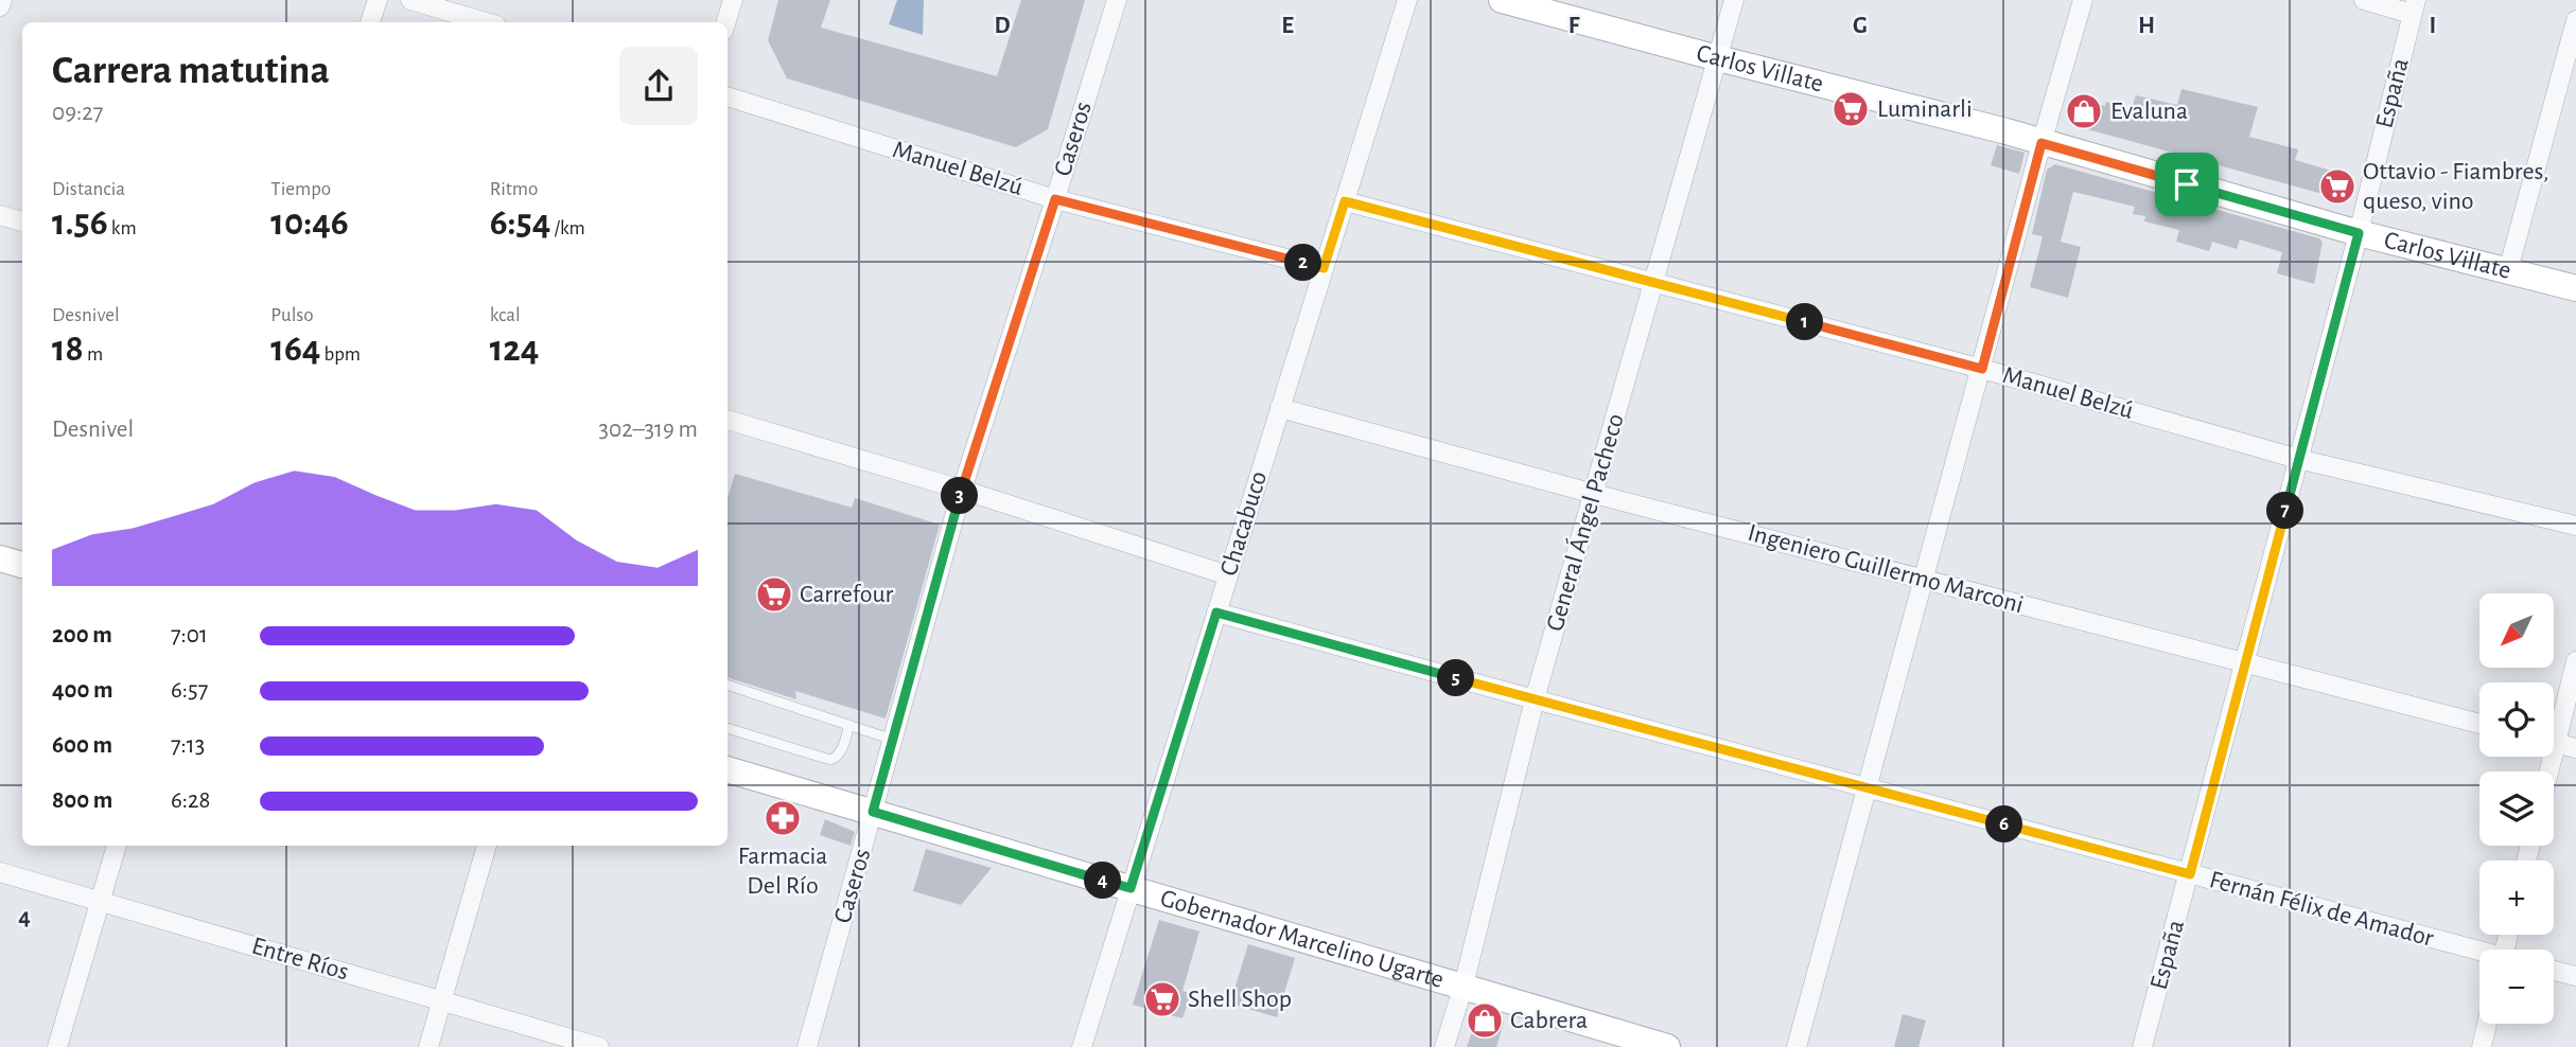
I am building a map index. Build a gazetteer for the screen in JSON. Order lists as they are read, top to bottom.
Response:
{
  "streets": {
    "street": [
      "Carlos Villate",
      "España",
      "Caseros",
      "Manuel Belzú",
      "General Ángel Pacheco",
      "Chacabuco",
      "Ingeniero Guillermo Marconi",
      "Fernán Félix de Amador",
      "Gobernador Marcelino Ugarte",
      "Entre Ríos"
    ]
  },
  "crossings": [
    ["Carlos Villate", "España"],
    ["Carlos Villate", "General Ángel Pacheco"],
    ["España", "Manuel Belzú"],
    ["España", "Ingeniero Guillermo Marconi"],
    ["España", "Fernán Félix de Amador"],
    ["Caseros", "Manuel Belzú"],
    ["Caseros", "Gobernador Marcelino Ugarte"],
    ["Manuel Belzú", "General Ángel Pacheco"],
    ["Manuel Belzú", "Chacabuco"],
    ["General Ángel Pacheco", "Ingeniero Guillermo Marconi"],
    ["General Ángel Pacheco", "Fernán Félix de Amador"],
    ["General Ángel Pacheco", "Gobernador Marcelino Ugarte"],
    ["Chacabuco", "Ingeniero Guillermo Marconi"],
    ["Chacabuco", "Fernán Félix de Amador"],
    ["Chacabuco", "Gobernador Marcelino Ugarte"]
  ],
  "places": {
    "supermarket": [
      "Luminarli",
      "Ottavio - Fiambres, queso, vino",
      "Carrefour",
      "Shell Shop"
    ],
    "shop": ["Evaluna", "Cabrera"],
    "pharmacy": ["Farmacia Del Río"]
  },
  "north": "bottom left",
  "page": {
    "heading": ["Carrera matutina", "09:27"],
    "stats": [
      ["Distancia", "1.56 km"],
      ["Tiempo", "10:46"],
      ["Ritmo", "6:54 /km"],
      ["Desnivel", "18 m"],
      ["Pulso", "164 bpm"],
      ["kcal", "124"]
    ],
    "pins": [
      "2",
      "1",
      "3",
      "7",
      "5",
      "6",
      "4"
    ],
    "chart": ["Desnivel", "302–319 m"],
    "map_buttons": ["+", "−"],
    "list": [
      {
        "name": "200 m",
        "note": "7:01"
      },
      {
        "name": "400 m",
        "note": "6:57"
      },
      {
        "name": "600 m",
        "note": "7:13"
      },
      {
        "name": "800 m",
        "note": "6:28"
      }
    ]
  },
  "grid": {
    "columns": [
      "D",
      "E",
      "F",
      "G",
      "H",
      "I"
    ],
    "rows": ["4"]
  }
}
